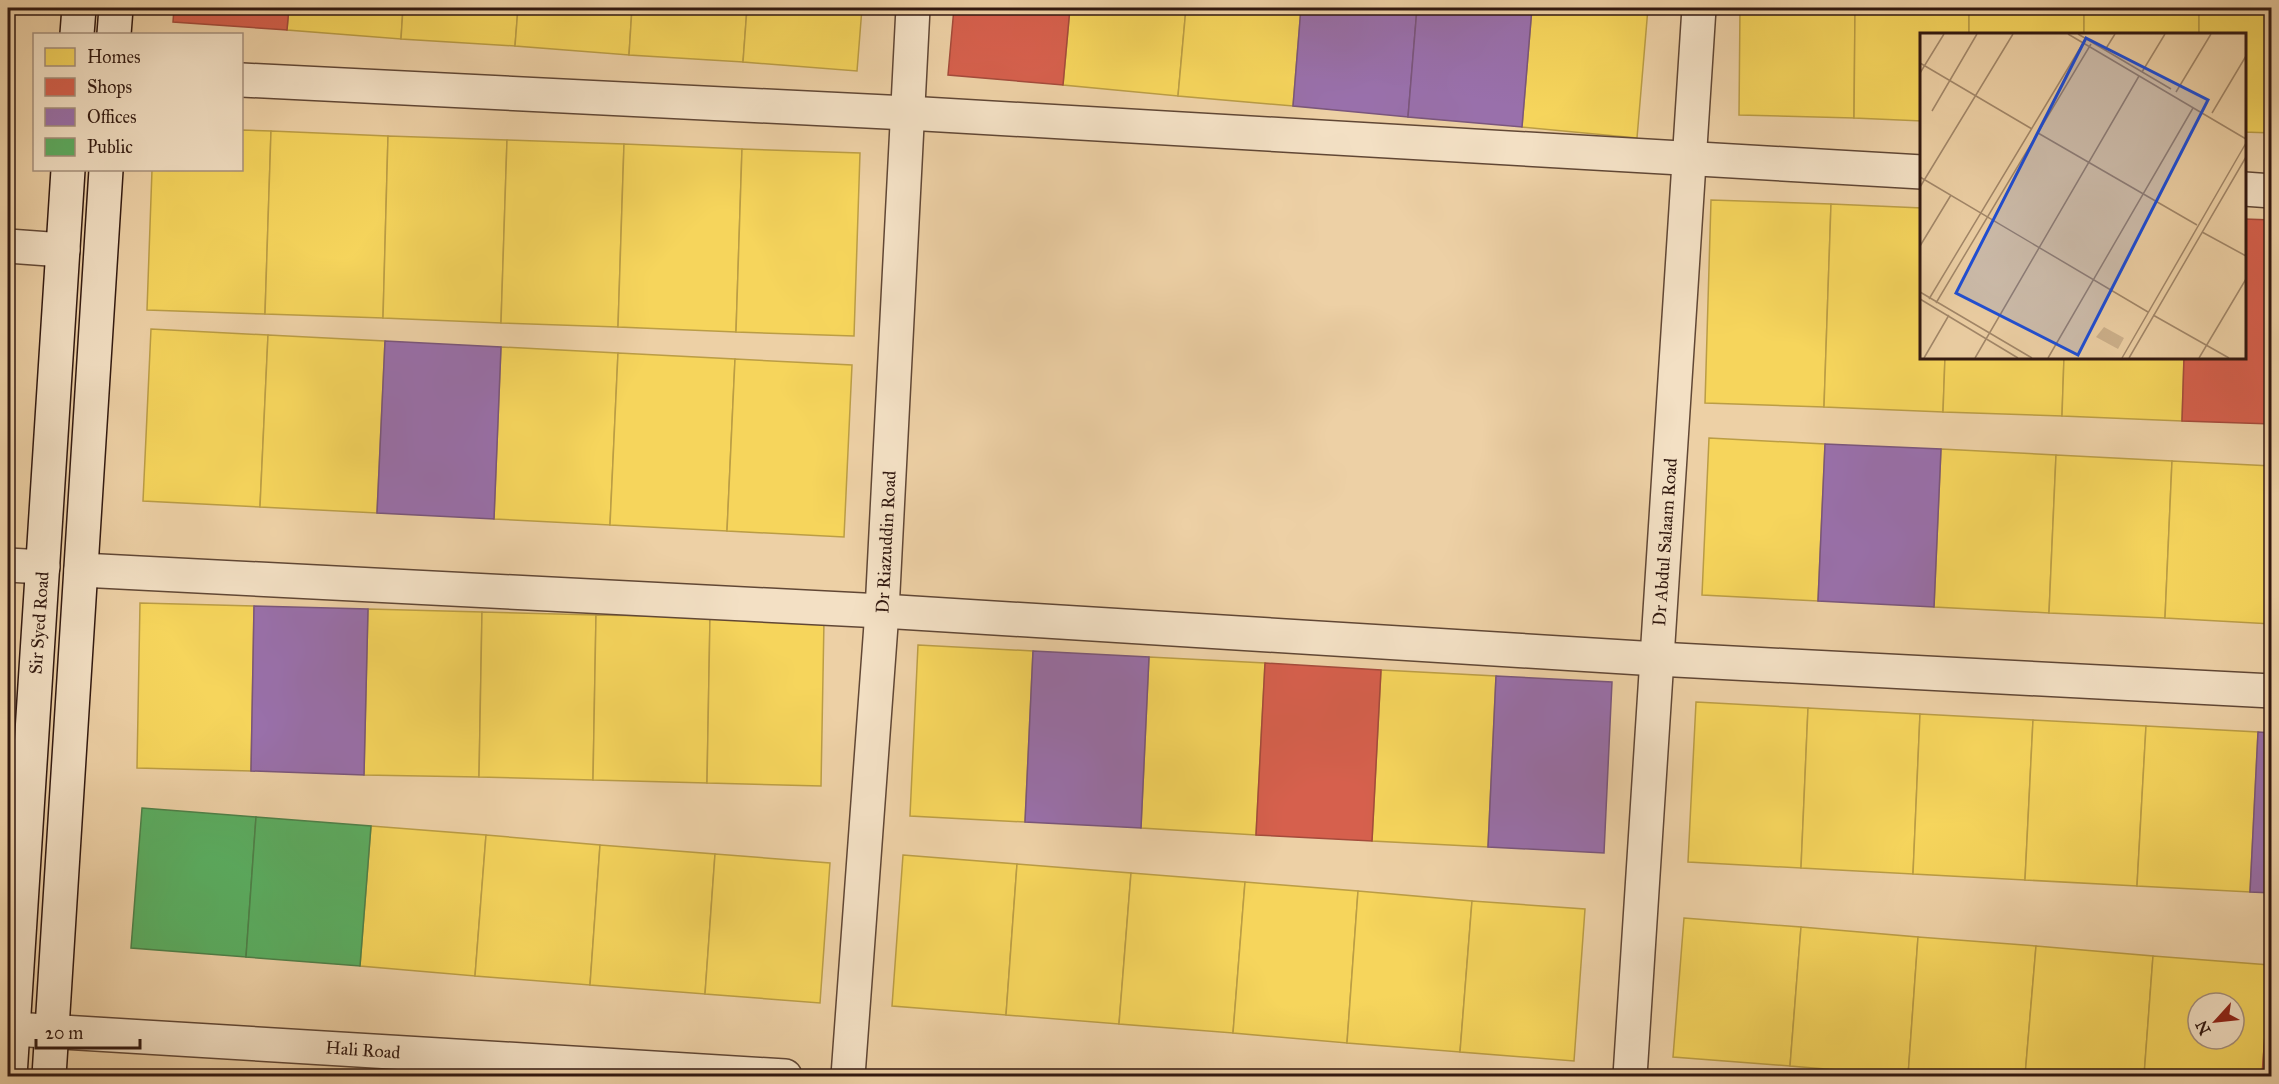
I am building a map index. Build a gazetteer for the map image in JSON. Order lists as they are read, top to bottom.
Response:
{
  "streets": {
    "street": [
      "Dr Riazuddin Road",
      "Dr Abdul Salaam Road",
      "Sir Syed Road",
      "Hali Road"
    ]
  },
  "crossings": [
    ["Sir Syed Road", "Hali Road"]
  ],
  "legend": [
    "Homes",
    "Shops",
    "Offices",
    "Public"
  ],
  "scale_bar": "20 m",
  "north": "bottom left"
}
